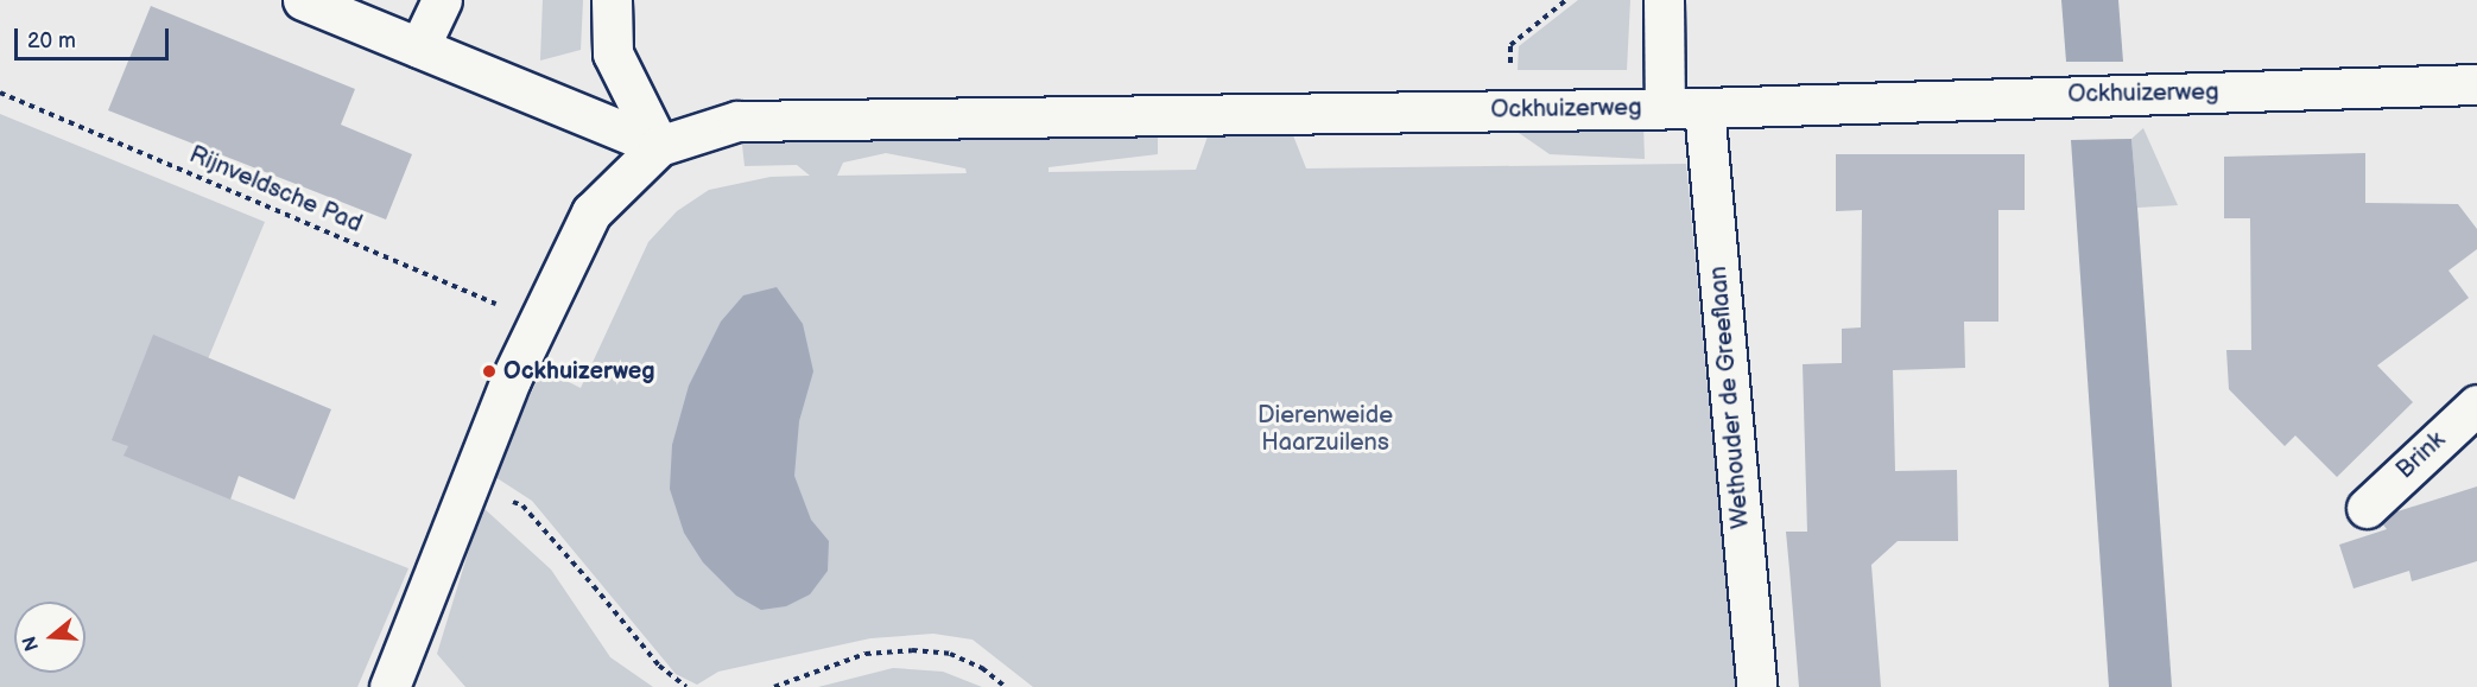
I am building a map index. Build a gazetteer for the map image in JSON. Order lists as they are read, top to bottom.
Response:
{
  "streets": {
    "street": ["Ockhuizerweg", "Wethouder de Greeflaan", "Brink"],
    "path": ["Rijnveldsche Pad"]
  },
  "crossings": [
    ["Ockhuizerweg", "Rijnveldsche Pad"],
    ["Ockhuizerweg", "Wethouder de Greeflaan"]
  ],
  "parks": ["Dierenweide Haarzuilens"],
  "places": ["Ockhuizerweg"],
  "scale_bar": "20 m",
  "north": "left"
}
